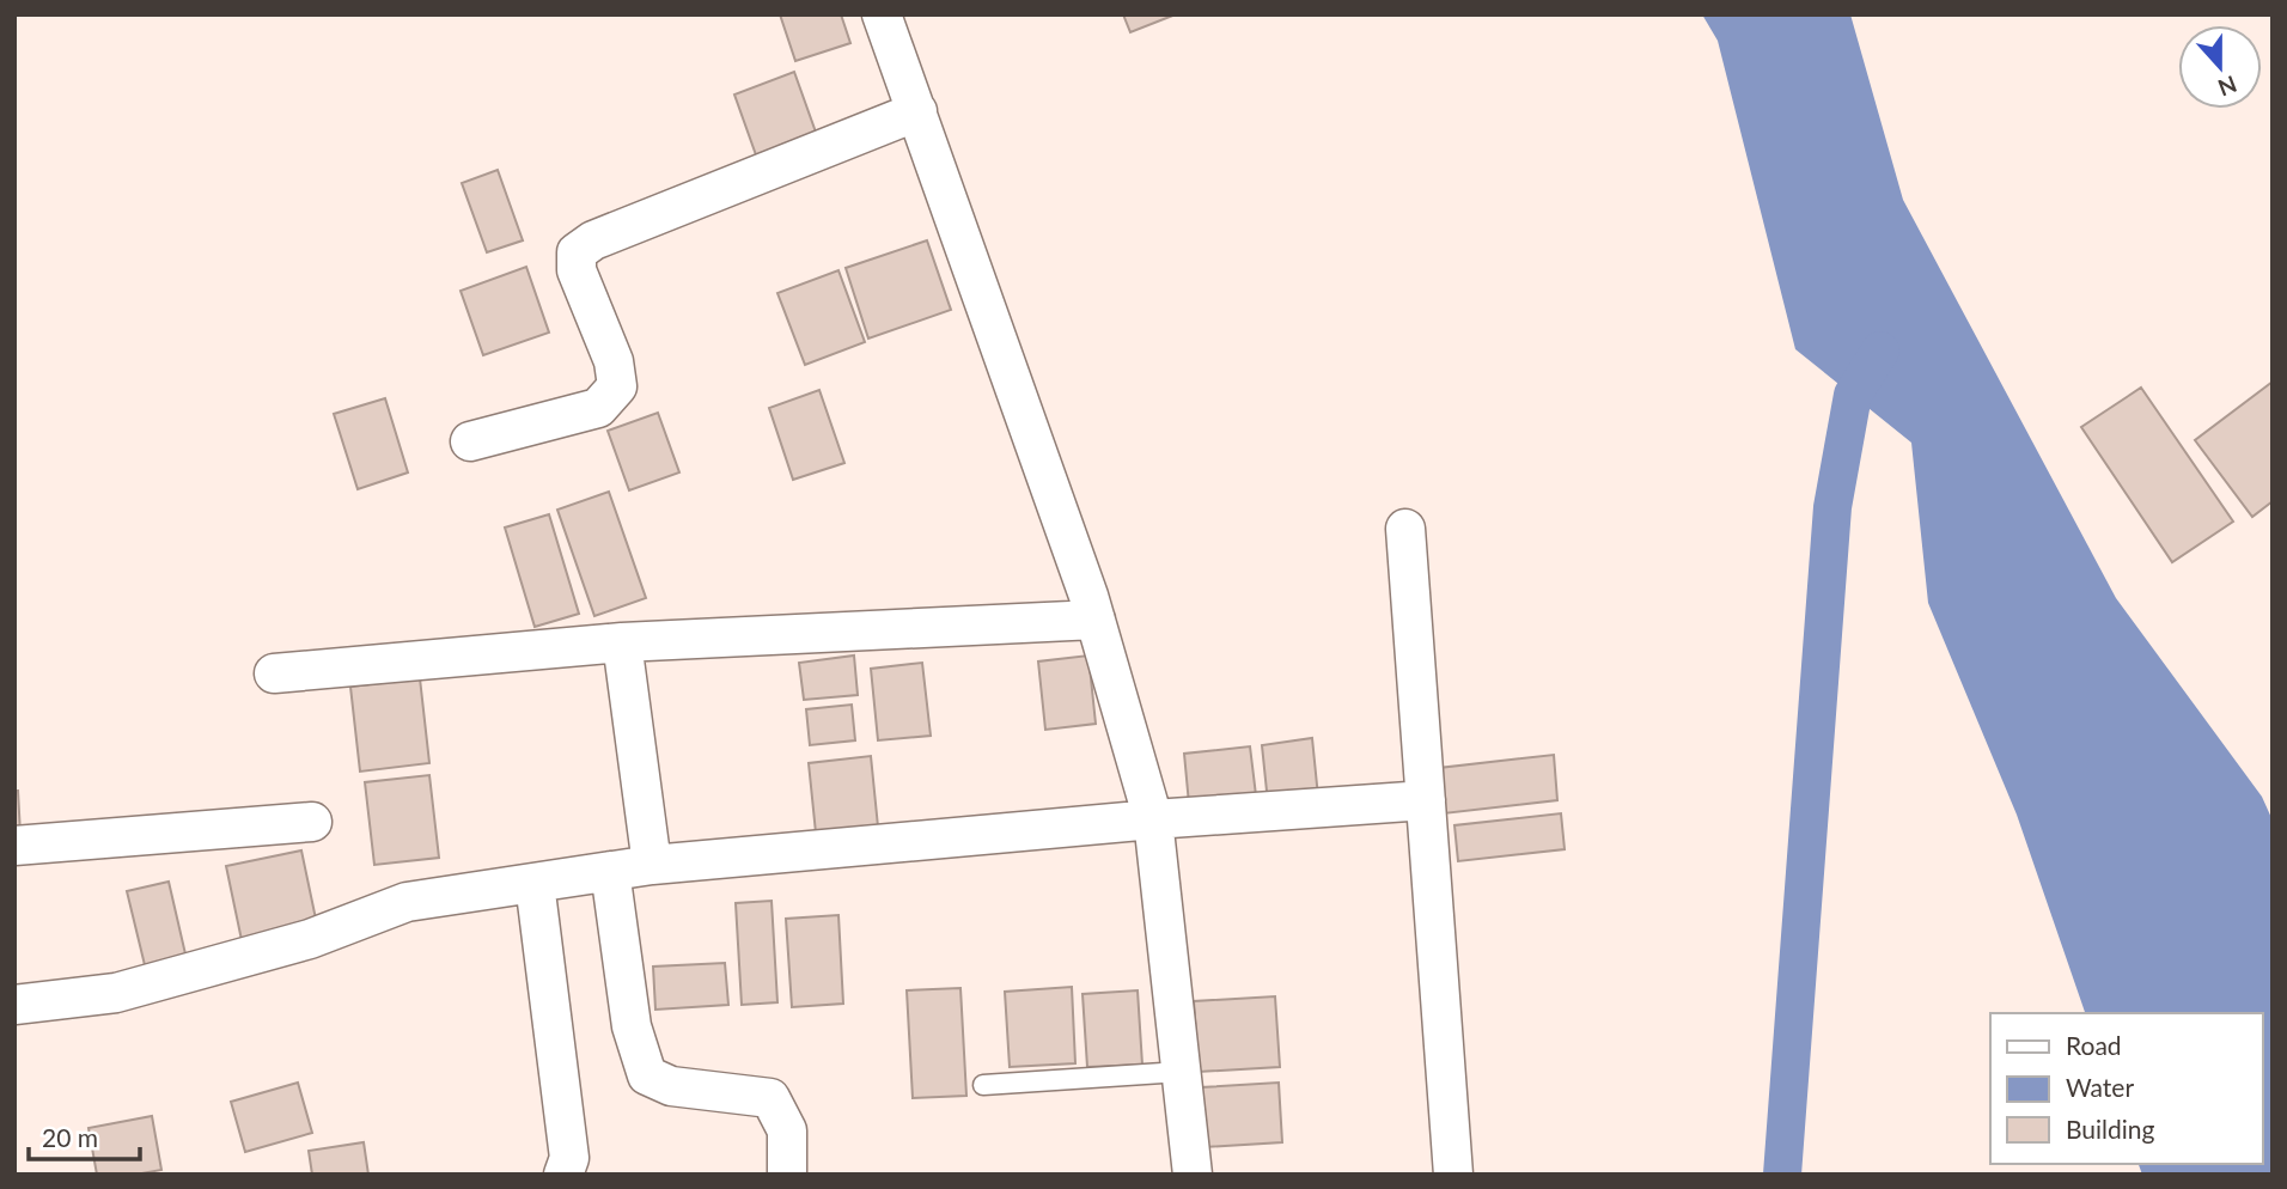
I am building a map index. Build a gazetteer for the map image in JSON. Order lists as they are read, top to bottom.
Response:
{
  "legend": ["Road", "Water", "Building"],
  "scale_bar": "20 m",
  "north": "bottom"
}
